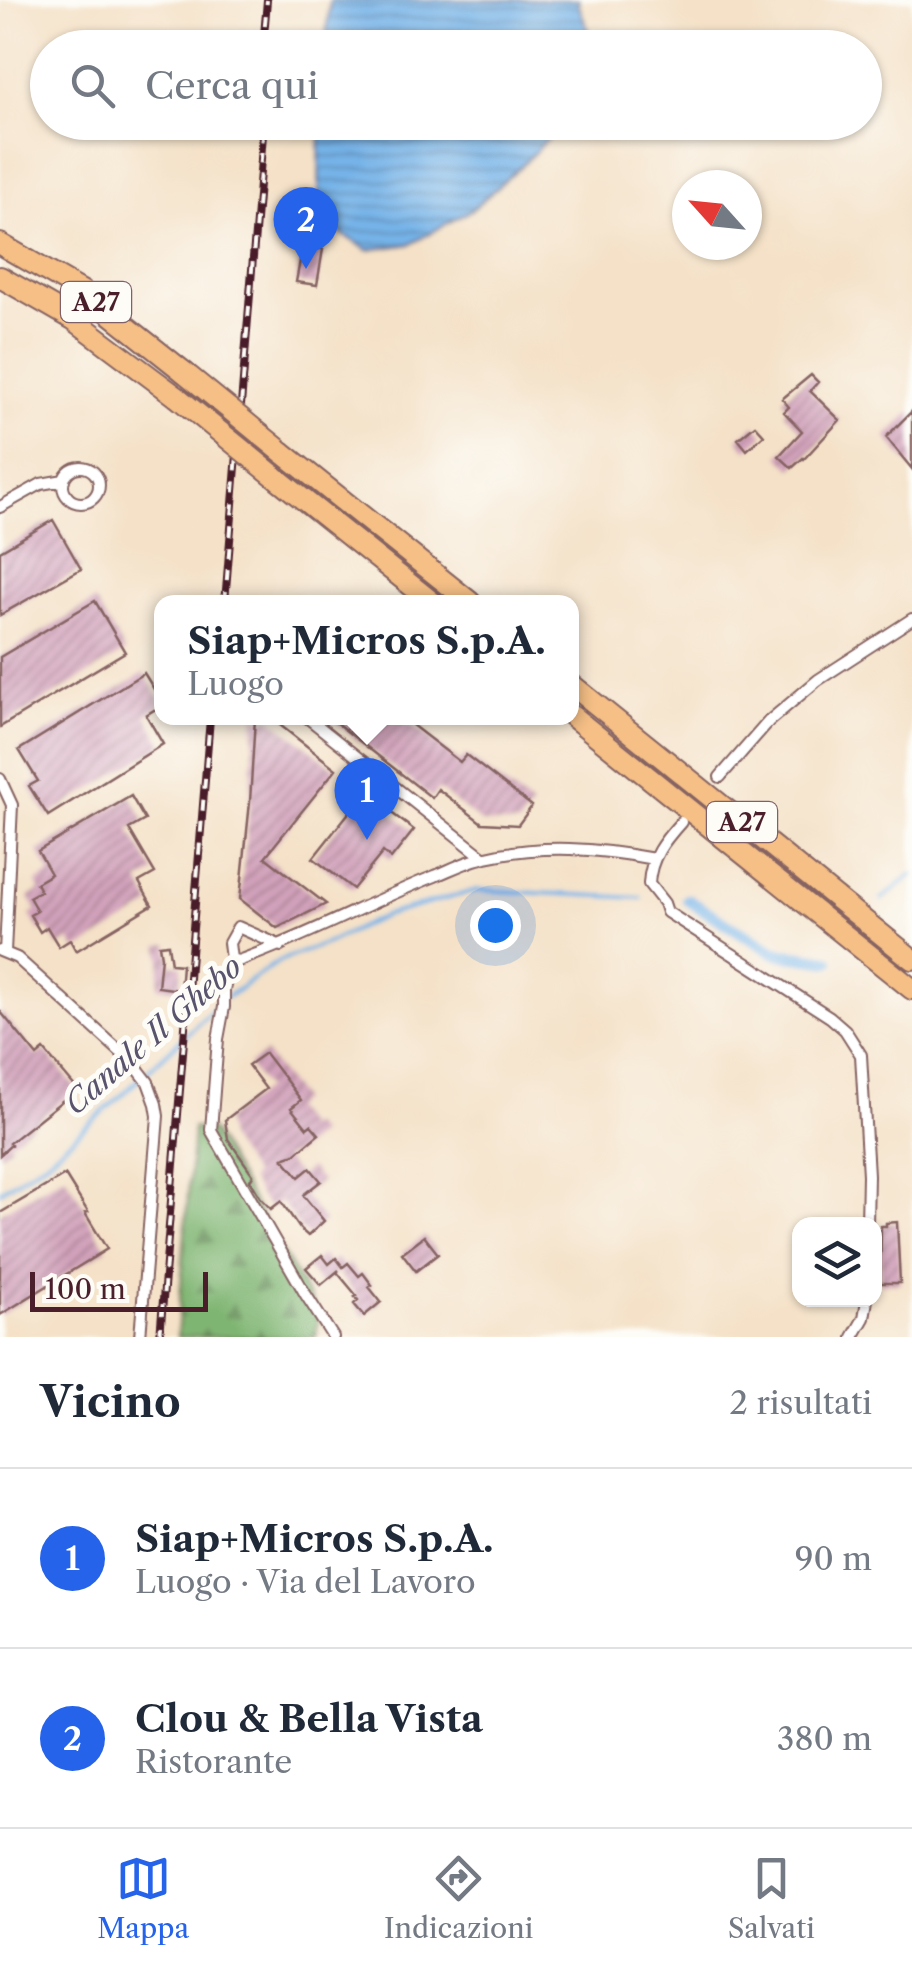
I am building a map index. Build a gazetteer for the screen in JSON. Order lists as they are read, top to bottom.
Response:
{
  "streets": {
    "highway": ["A27"]
  },
  "water": ["Canale Il Ghebo"],
  "scale_bar": "100 m",
  "north": "top left",
  "page": {
    "search": "Cerca qui",
    "pins": ["2", "1"],
    "popup": ["Siap+Micros S.p.A.", "Luogo"],
    "scale": "100 m",
    "heading": ["Vicino", "2 risultati"],
    "list": [
      {
        "mark": "1",
        "name": "Siap+Micros S.p.A.",
        "note": "Luogo · Via del Lavoro",
        "value": "90 m"
      },
      {
        "mark": "2",
        "name": "Clou & Bella Vista",
        "note": "Ristorante",
        "value": "380 m"
      }
    ],
    "nav": ["Mappa", "Indicazioni", "Salvati"]
  }
}
